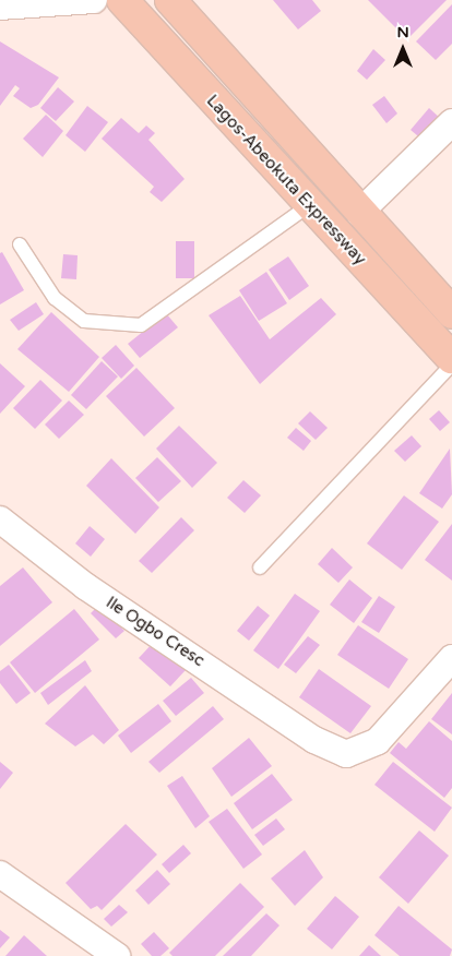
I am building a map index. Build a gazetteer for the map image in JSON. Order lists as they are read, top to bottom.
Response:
{
  "streets": {
    "highway": ["Lagos-Abeokuta Expressway"],
    "street": ["Ile Ogbo Cresc"]
  },
  "north": "top"
}
